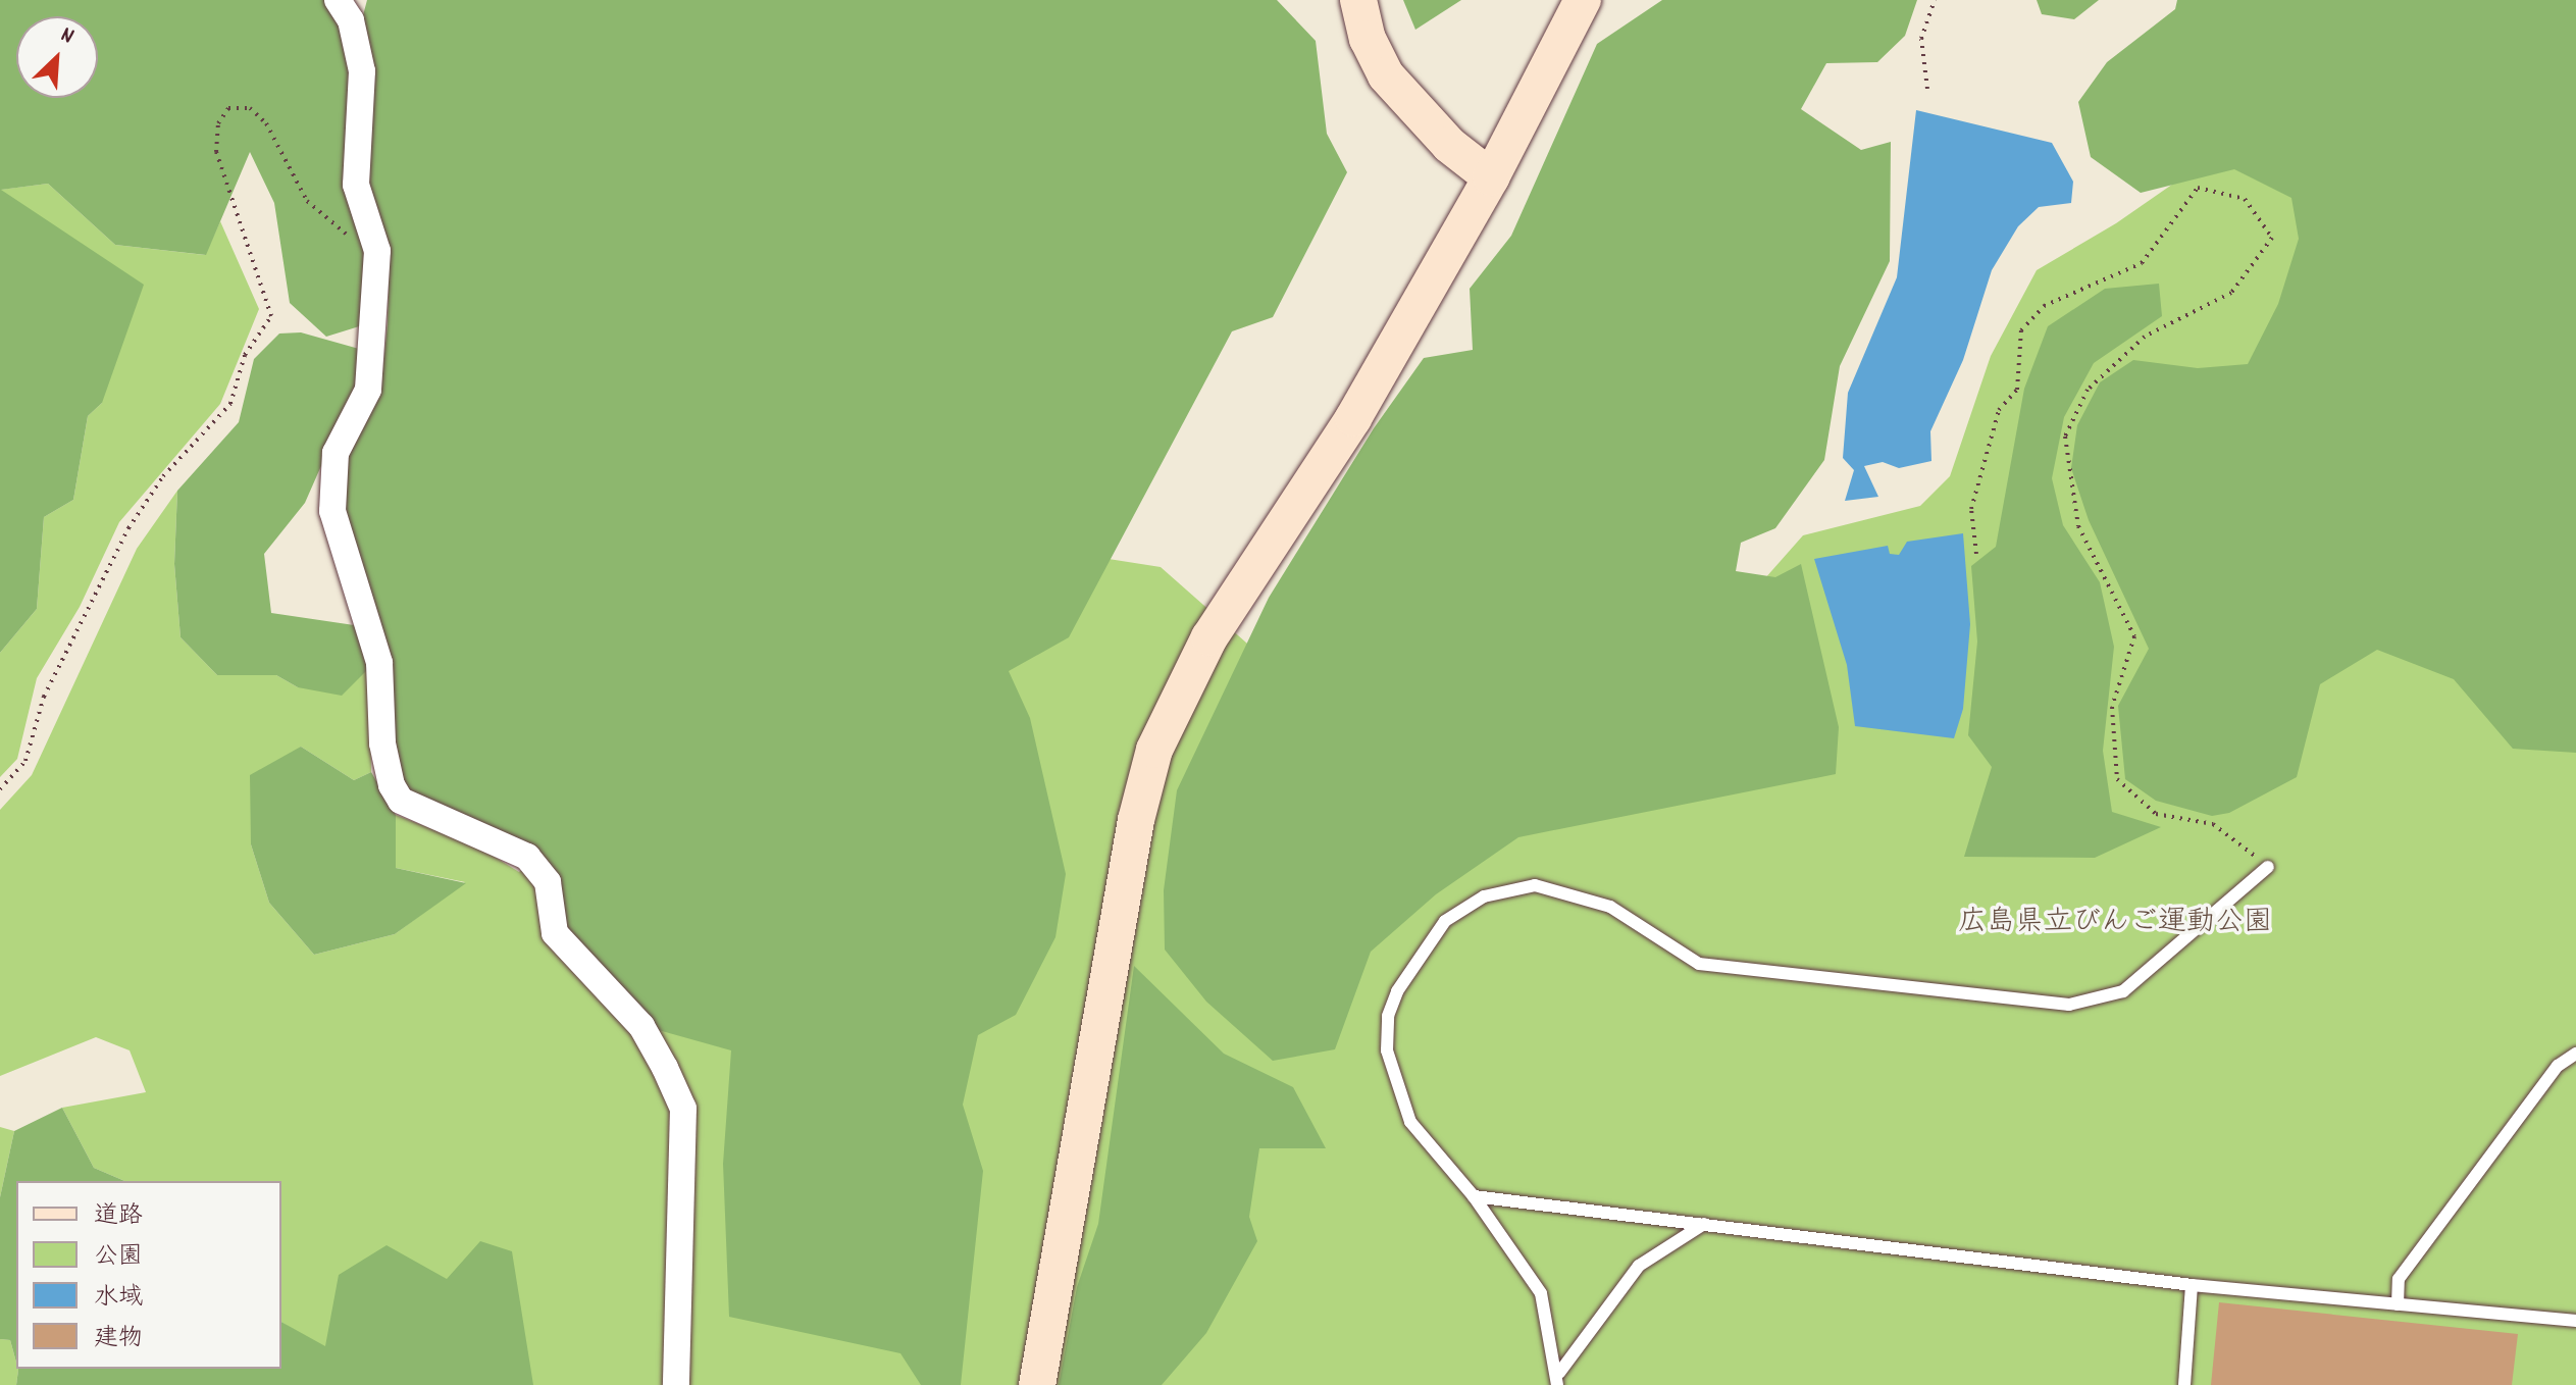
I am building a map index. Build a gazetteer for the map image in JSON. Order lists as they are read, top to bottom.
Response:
{
  "parks": ["広島県立びんご運動公園"],
  "legend": [
    "道路",
    "公園",
    "水域",
    "建物"
  ],
  "north": "top right"
}
